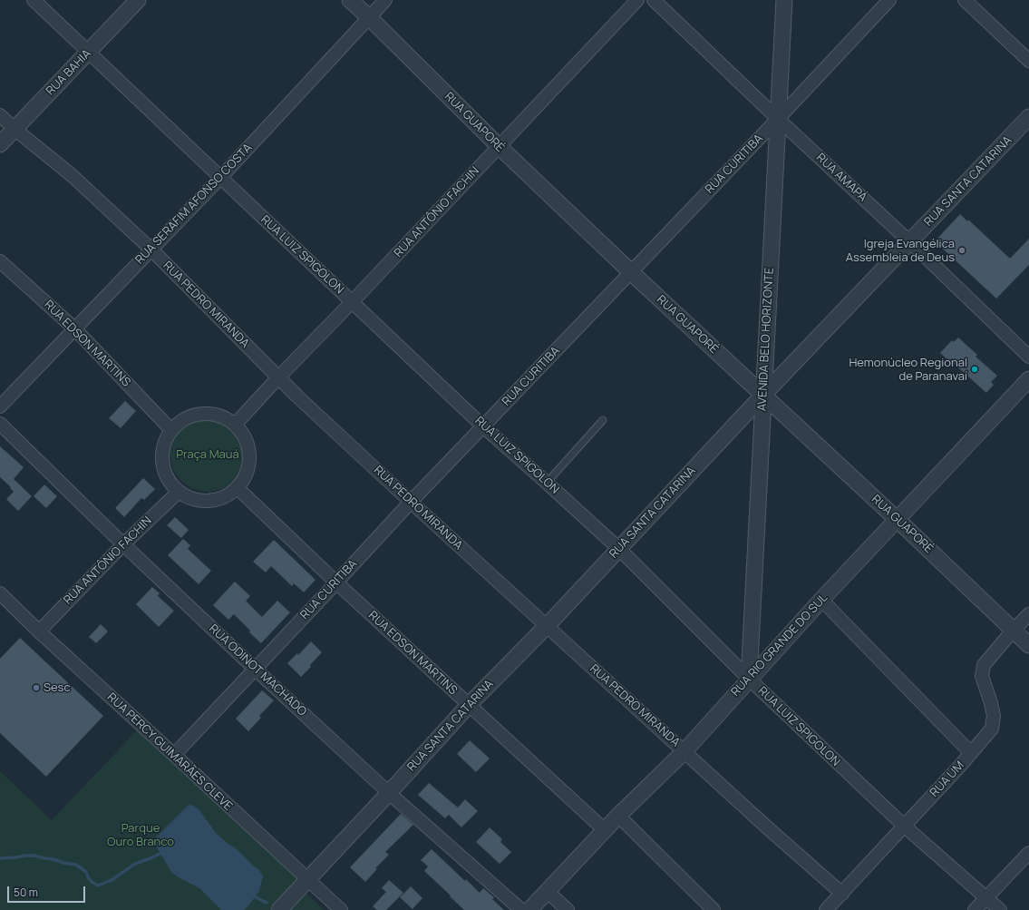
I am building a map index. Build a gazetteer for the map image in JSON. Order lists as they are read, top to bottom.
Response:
{
  "streets": {
    "street": [
      "RUA BAHIA",
      "RUA GUAPORÉ",
      "RUA CURITIBA",
      "RUA AMAPÁ",
      "RUA SANTA CATARINA",
      "RUA SERAFIM AFONSO COSTA",
      "RUA ANTÔNIO FACHIN",
      "RUA LUIZ SPIGOLON",
      "RUA PEDRO MIRANDA",
      "AVENIDA BELO HORIZONTE",
      "RUA EDSON MARTINS",
      "RUA RIO GRANDE DO SUL",
      "RUA ODINOT MACHADO",
      "RUA PERCY GUIMARÃES CLEVE",
      "RUA UM"
    ]
  },
  "crossings": [
    ["RUA BAHIA", "RUA LUIZ SPIGOLON"],
    ["RUA BAHIA", "RUA PEDRO MIRANDA"],
    ["RUA GUAPORÉ", "RUA CURITIBA"],
    ["RUA GUAPORÉ", "RUA SANTA CATARINA"],
    ["RUA GUAPORÉ", "RUA SERAFIM AFONSO COSTA"],
    ["RUA GUAPORÉ", "RUA ANTÔNIO FACHIN"],
    ["RUA GUAPORÉ", "AVENIDA BELO HORIZONTE"],
    ["RUA GUAPORÉ", "RUA RIO GRANDE DO SUL"],
    ["RUA GUAPORÉ", "RUA UM"],
    ["RUA CURITIBA", "RUA AMAPÁ"],
    ["RUA CURITIBA", "RUA LUIZ SPIGOLON"],
    ["RUA CURITIBA", "RUA PEDRO MIRANDA"],
    ["RUA CURITIBA", "AVENIDA BELO HORIZONTE"],
    ["RUA CURITIBA", "RUA EDSON MARTINS"],
    ["RUA CURITIBA", "RUA ODINOT MACHADO"],
    ["RUA CURITIBA", "RUA PERCY GUIMARÃES CLEVE"],
    ["RUA AMAPÁ", "RUA SANTA CATARINA"],
    ["RUA AMAPÁ", "AVENIDA BELO HORIZONTE"],
    ["RUA SANTA CATARINA", "RUA LUIZ SPIGOLON"],
    ["RUA SANTA CATARINA", "RUA PEDRO MIRANDA"],
    ["RUA SANTA CATARINA", "AVENIDA BELO HORIZONTE"],
    ["RUA SANTA CATARINA", "RUA EDSON MARTINS"],
    ["RUA SANTA CATARINA", "RUA ODINOT MACHADO"],
    ["RUA SANTA CATARINA", "RUA PERCY GUIMARÃES CLEVE"],
    ["RUA SERAFIM AFONSO COSTA", "RUA LUIZ SPIGOLON"],
    ["RUA SERAFIM AFONSO COSTA", "RUA PEDRO MIRANDA"],
    ["RUA SERAFIM AFONSO COSTA", "RUA EDSON MARTINS"],
    ["RUA ANTÔNIO FACHIN", "RUA LUIZ SPIGOLON"],
    ["RUA ANTÔNIO FACHIN", "RUA PEDRO MIRANDA"],
    ["RUA ANTÔNIO FACHIN", "RUA EDSON MARTINS"],
    ["RUA ANTÔNIO FACHIN", "RUA ODINOT MACHADO"],
    ["RUA ANTÔNIO FACHIN", "RUA PERCY GUIMARÃES CLEVE"],
    ["RUA LUIZ SPIGOLON", "AVENIDA BELO HORIZONTE"],
    ["RUA LUIZ SPIGOLON", "RUA RIO GRANDE DO SUL"],
    ["RUA LUIZ SPIGOLON", "RUA UM"],
    ["RUA PEDRO MIRANDA", "RUA RIO GRANDE DO SUL"],
    ["RUA PEDRO MIRANDA", "RUA UM"],
    ["AVENIDA BELO HORIZONTE", "RUA RIO GRANDE DO SUL"],
    ["RUA EDSON MARTINS", "RUA RIO GRANDE DO SUL"]
  ],
  "parks": ["Praça Mauá", "Parque Ouro Branco"],
  "places": ["Igreja Evangélica Assembleia de Deus", "Hemonúcleo Regional de Paranavaí", "Sesc"],
  "scale_bar": "50 m"
}
